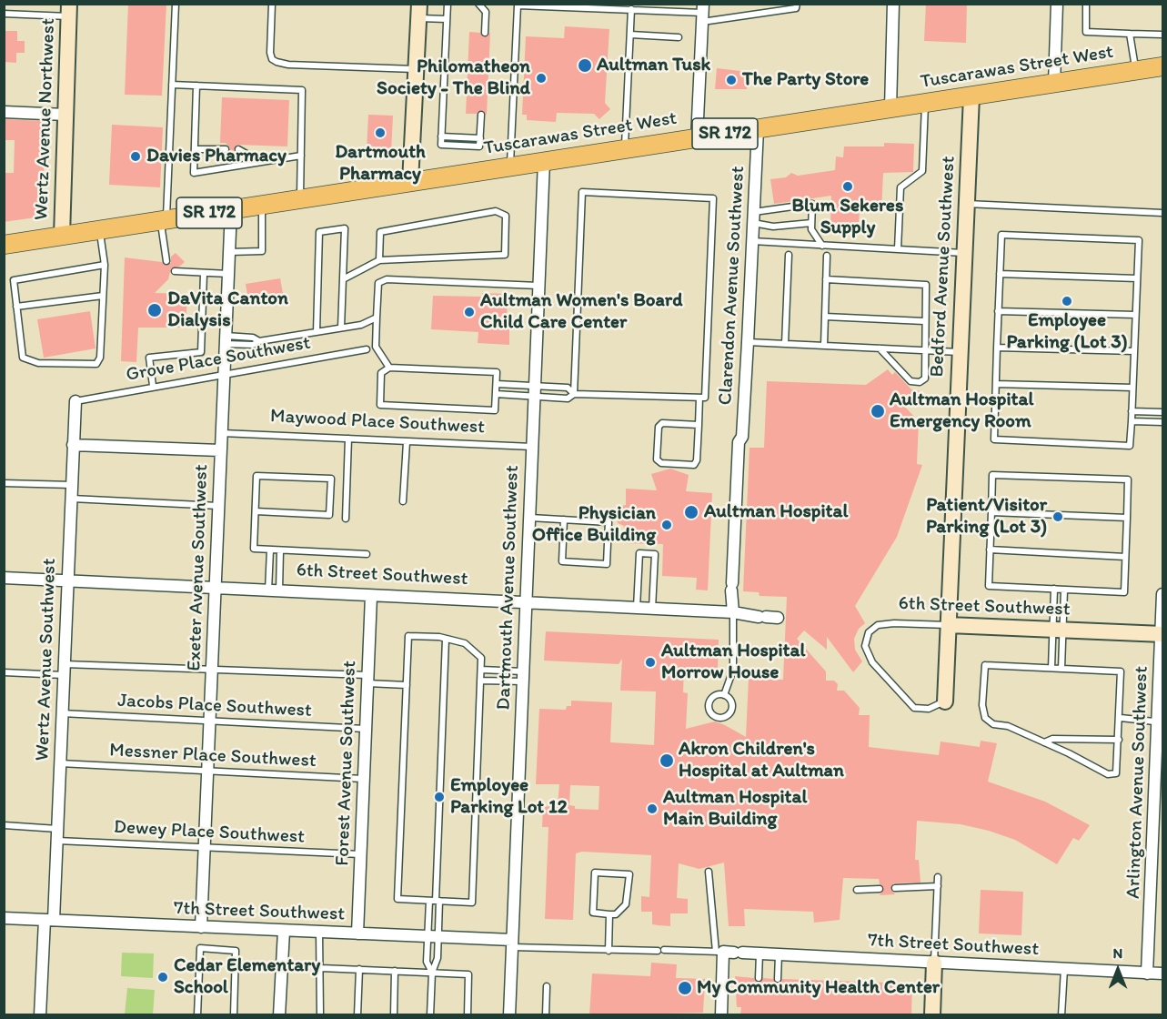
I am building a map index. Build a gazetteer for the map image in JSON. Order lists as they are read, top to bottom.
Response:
{
  "streets": {
    "main road": ["Tuscarawas Street West", "SR 172"],
    "street": [
      "Wertz Avenue Northwest",
      "Bedford Avenue Southwest",
      "Clarendon Avenue Southwest",
      "Exeter Avenue Southwest",
      "6th Street Southwest",
      "Dartmouth Avenue Southwest",
      "Wertz Avenue Southwest",
      "Forest Avenue Southwest",
      "Arlington Avenue Southwest",
      "7th Street Southwest"
    ],
    "lane": [
      "Grove Place Southwest",
      "Maywood Place Southwest",
      "Jacobs Place Southwest",
      "Messner Place Southwest",
      "Dewey Place Southwest"
    ]
  },
  "crossings": [
    ["Tuscarawas Street West", "Wertz Avenue Northwest"],
    ["Tuscarawas Street West", "Bedford Avenue Southwest"],
    ["Tuscarawas Street West", "Clarendon Avenue Southwest"],
    ["Tuscarawas Street West", "Exeter Avenue Southwest"],
    ["Tuscarawas Street West", "Dartmouth Avenue Southwest"],
    ["Bedford Avenue Southwest", "6th Street Southwest"],
    ["Clarendon Avenue Southwest", "6th Street Southwest"],
    ["Grove Place Southwest", "Exeter Avenue Southwest"],
    ["Grove Place Southwest", "Wertz Avenue Southwest"],
    ["Maywood Place Southwest", "Exeter Avenue Southwest"],
    ["Maywood Place Southwest", "Dartmouth Avenue Southwest"],
    ["Exeter Avenue Southwest", "6th Street Southwest"],
    ["Exeter Avenue Southwest", "Jacobs Place Southwest"],
    ["Exeter Avenue Southwest", "Messner Place Southwest"],
    ["Exeter Avenue Southwest", "Dewey Place Southwest"],
    ["Exeter Avenue Southwest", "7th Street Southwest"],
    ["6th Street Southwest", "Dartmouth Avenue Southwest"],
    ["6th Street Southwest", "Wertz Avenue Southwest"],
    ["6th Street Southwest", "Forest Avenue Southwest"],
    ["6th Street Southwest", "Arlington Avenue Southwest"],
    ["Dartmouth Avenue Southwest", "7th Street Southwest"],
    ["Wertz Avenue Southwest", "Jacobs Place Southwest"],
    ["Wertz Avenue Southwest", "Messner Place Southwest"],
    ["Wertz Avenue Southwest", "Dewey Place Southwest"],
    ["Wertz Avenue Southwest", "7th Street Southwest"],
    ["Jacobs Place Southwest", "Forest Avenue Southwest"],
    ["Messner Place Southwest", "Forest Avenue Southwest"],
    ["Forest Avenue Southwest", "Dewey Place Southwest"],
    ["Forest Avenue Southwest", "7th Street Southwest"],
    ["Arlington Avenue Southwest", "7th Street Southwest"]
  ],
  "places": [
    "Aultman Tusk",
    "Philomatheon Society - The Blind",
    "The Party Store",
    "Dartmouth Pharmacy",
    "Davies Pharmacy",
    "Blum Sekeres Supply",
    "Employee Parking (Lot 3)",
    "DaVita Canton Dialysis",
    "Aultman Women's Board Child Care Center",
    "Aultman Hospital Emergency Room",
    "Aultman Hospital",
    "Patient/Visitor Parking (Lot 3)",
    "Physician Office Building",
    "Aultman Hospital Morrow House",
    "Akron Children's Hospital at Aultman",
    "Employee Parking Lot 12",
    "Aultman Hospital Main Building",
    "Cedar Elementary School",
    "My Community Health Center"
  ],
  "north": "top"
}
